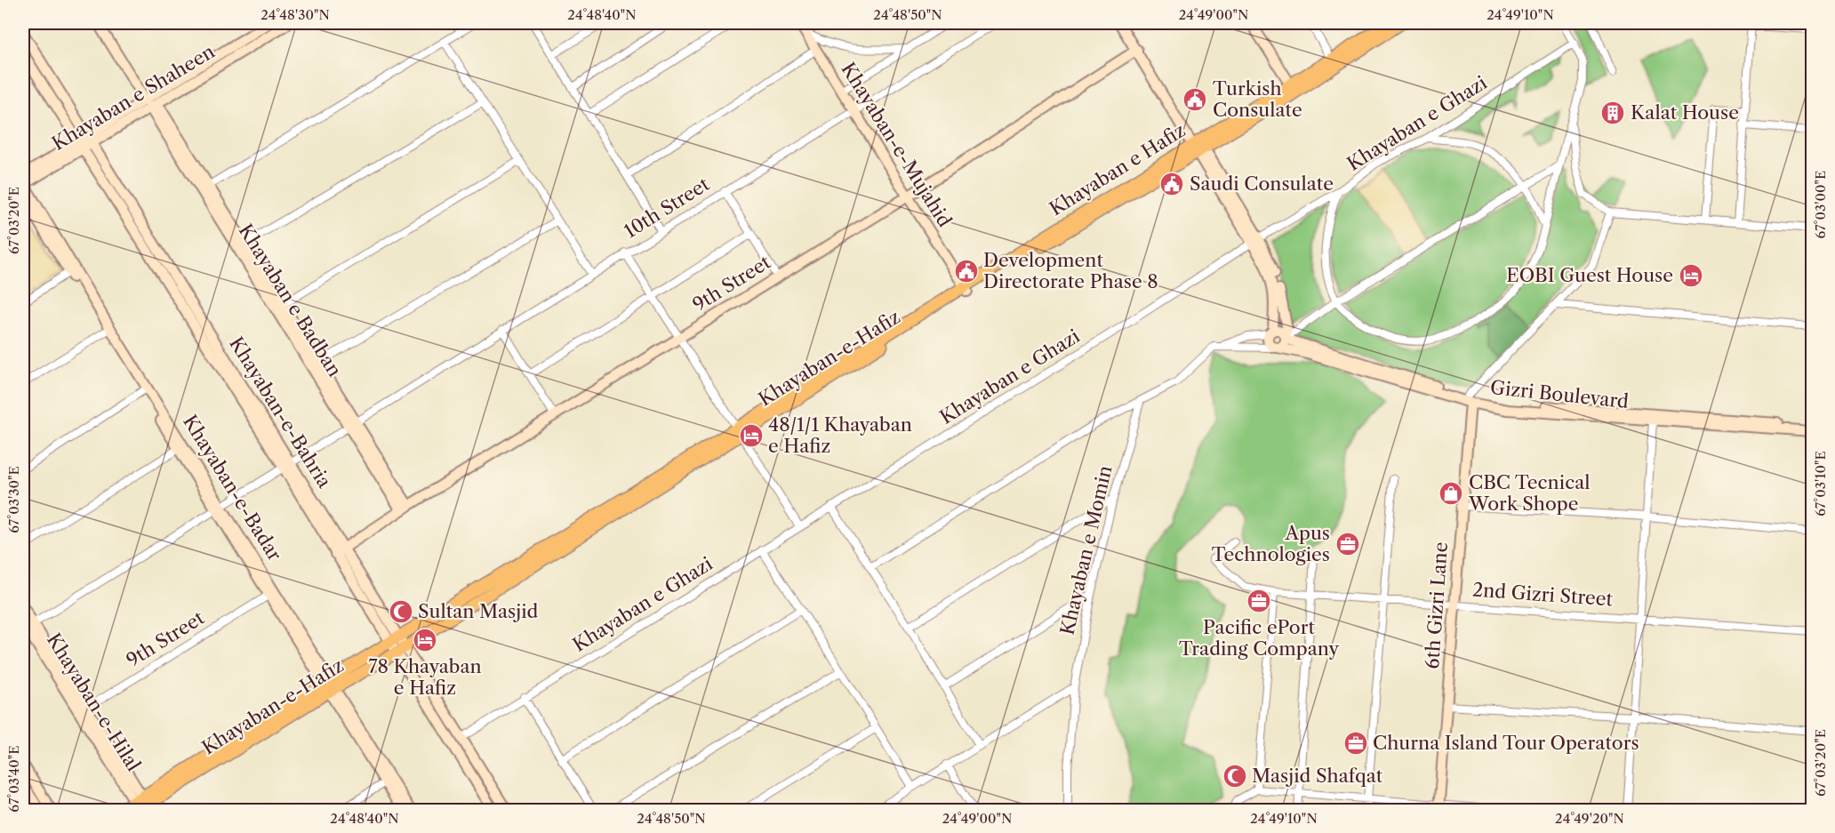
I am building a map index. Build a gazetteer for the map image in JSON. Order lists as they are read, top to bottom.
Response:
{
  "streets": {
    "main road": [
      "Khayaban e Shaheen",
      "Khayaban-e-Mujahid",
      "Khayaban e Hafiz",
      "9th Street",
      "Khayaban e Badban",
      "Khayaban-e-Hafiz",
      "Gizri Boulevard",
      "Khayaban-e-Bahria",
      "Khayaban-e-Badar",
      "6th Gizri Lane",
      "Khayaban-e-Hilal"
    ],
    "street": [
      "Khayaban e Ghazi",
      "10th Street",
      "Khayaban e Momin",
      "2nd Gizri Street"
    ]
  },
  "crossings": [
    ["Khayaban e Shaheen", "Khayaban e Badban"],
    ["Khayaban e Shaheen", "Khayaban-e-Bahria"],
    ["Khayaban e Shaheen", "Khayaban-e-Badar"],
    ["Khayaban e Ghazi", "Khayaban-e-Bahria"],
    ["Khayaban-e-Mujahid", "Khayaban e Hafiz"],
    ["Khayaban-e-Mujahid", "10th Street"],
    ["Khayaban-e-Mujahid", "9th Street"],
    ["Khayaban-e-Mujahid", "Khayaban-e-Hafiz"],
    ["Khayaban e Hafiz", "Khayaban-e-Hafiz"],
    ["10th Street", "Khayaban e Badban"],
    ["10th Street", "Khayaban-e-Bahria"],
    ["10th Street", "Khayaban-e-Badar"],
    ["10th Street", "Khayaban-e-Hilal"],
    ["9th Street", "Khayaban e Badban"],
    ["9th Street", "Khayaban-e-Bahria"],
    ["9th Street", "Khayaban-e-Badar"],
    ["9th Street", "Khayaban-e-Hilal"],
    ["Khayaban-e-Hafiz", "Khayaban-e-Bahria"],
    ["Khayaban-e-Hafiz", "Khayaban-e-Badar"],
    ["Khayaban-e-Hafiz", "Khayaban-e-Hilal"],
    ["Gizri Boulevard", "6th Gizri Lane"],
    ["2nd Gizri Street", "6th Gizri Lane"]
  ],
  "places": {
    "public building": ["Turkish Consulate", "Saudi Consulate", "Development Directorate Phase 8"],
    "building": ["Kalat House"],
    "hotel": ["EOBI Guest House", "48/1/1 Khayaban e Hafiz", "78 Khayaban e Hafiz"],
    "shop": ["CBC Tecnical Work Shope"],
    "office": ["Apus Technologies", "Pacific ePort Trading Company", "Churna Island Tour Operators"],
    "mosque": ["Sultan Masjid", "Masjid Shafqat"]
  },
  "coordinates": [
    "24°48'30\"N",
    "24°48'40\"N",
    "24°48'50\"N",
    "24°49'00\"N",
    "24°49'10\"N",
    "67°03'00\"E",
    "67°03'20\"E",
    "67°03'10\"E",
    "67°03'30\"E",
    "67°03'40\"E",
    "24°49'20\"N"
  ]
}
